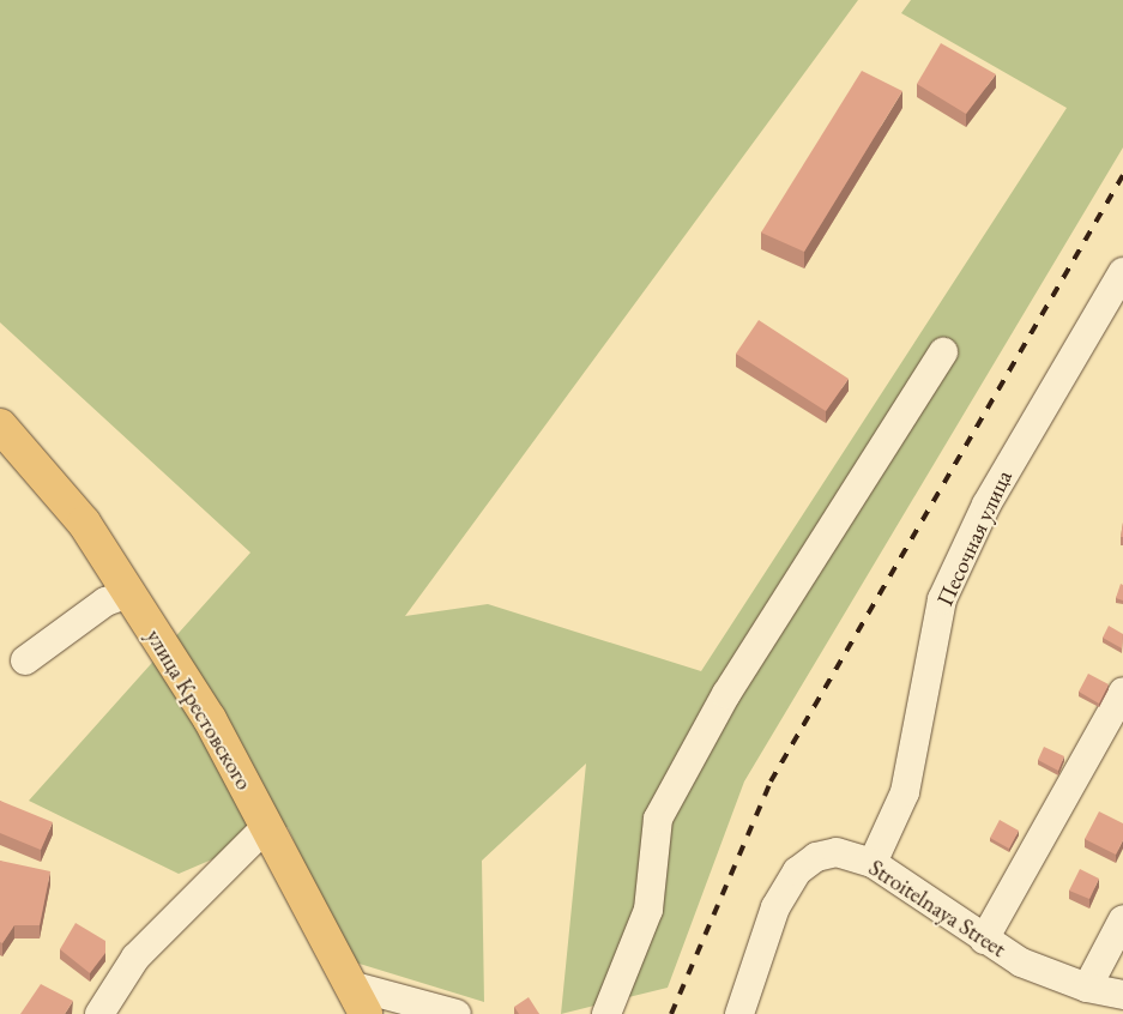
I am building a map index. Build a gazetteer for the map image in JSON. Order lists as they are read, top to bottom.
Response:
{
  "streets": {
    "main road": ["улица Крестовского"],
    "street": ["Песочная улица", "Stroitelnaya Street"]
  },
  "crossings": [
    ["Песочная улица", "Stroitelnaya Street"]
  ]
}
